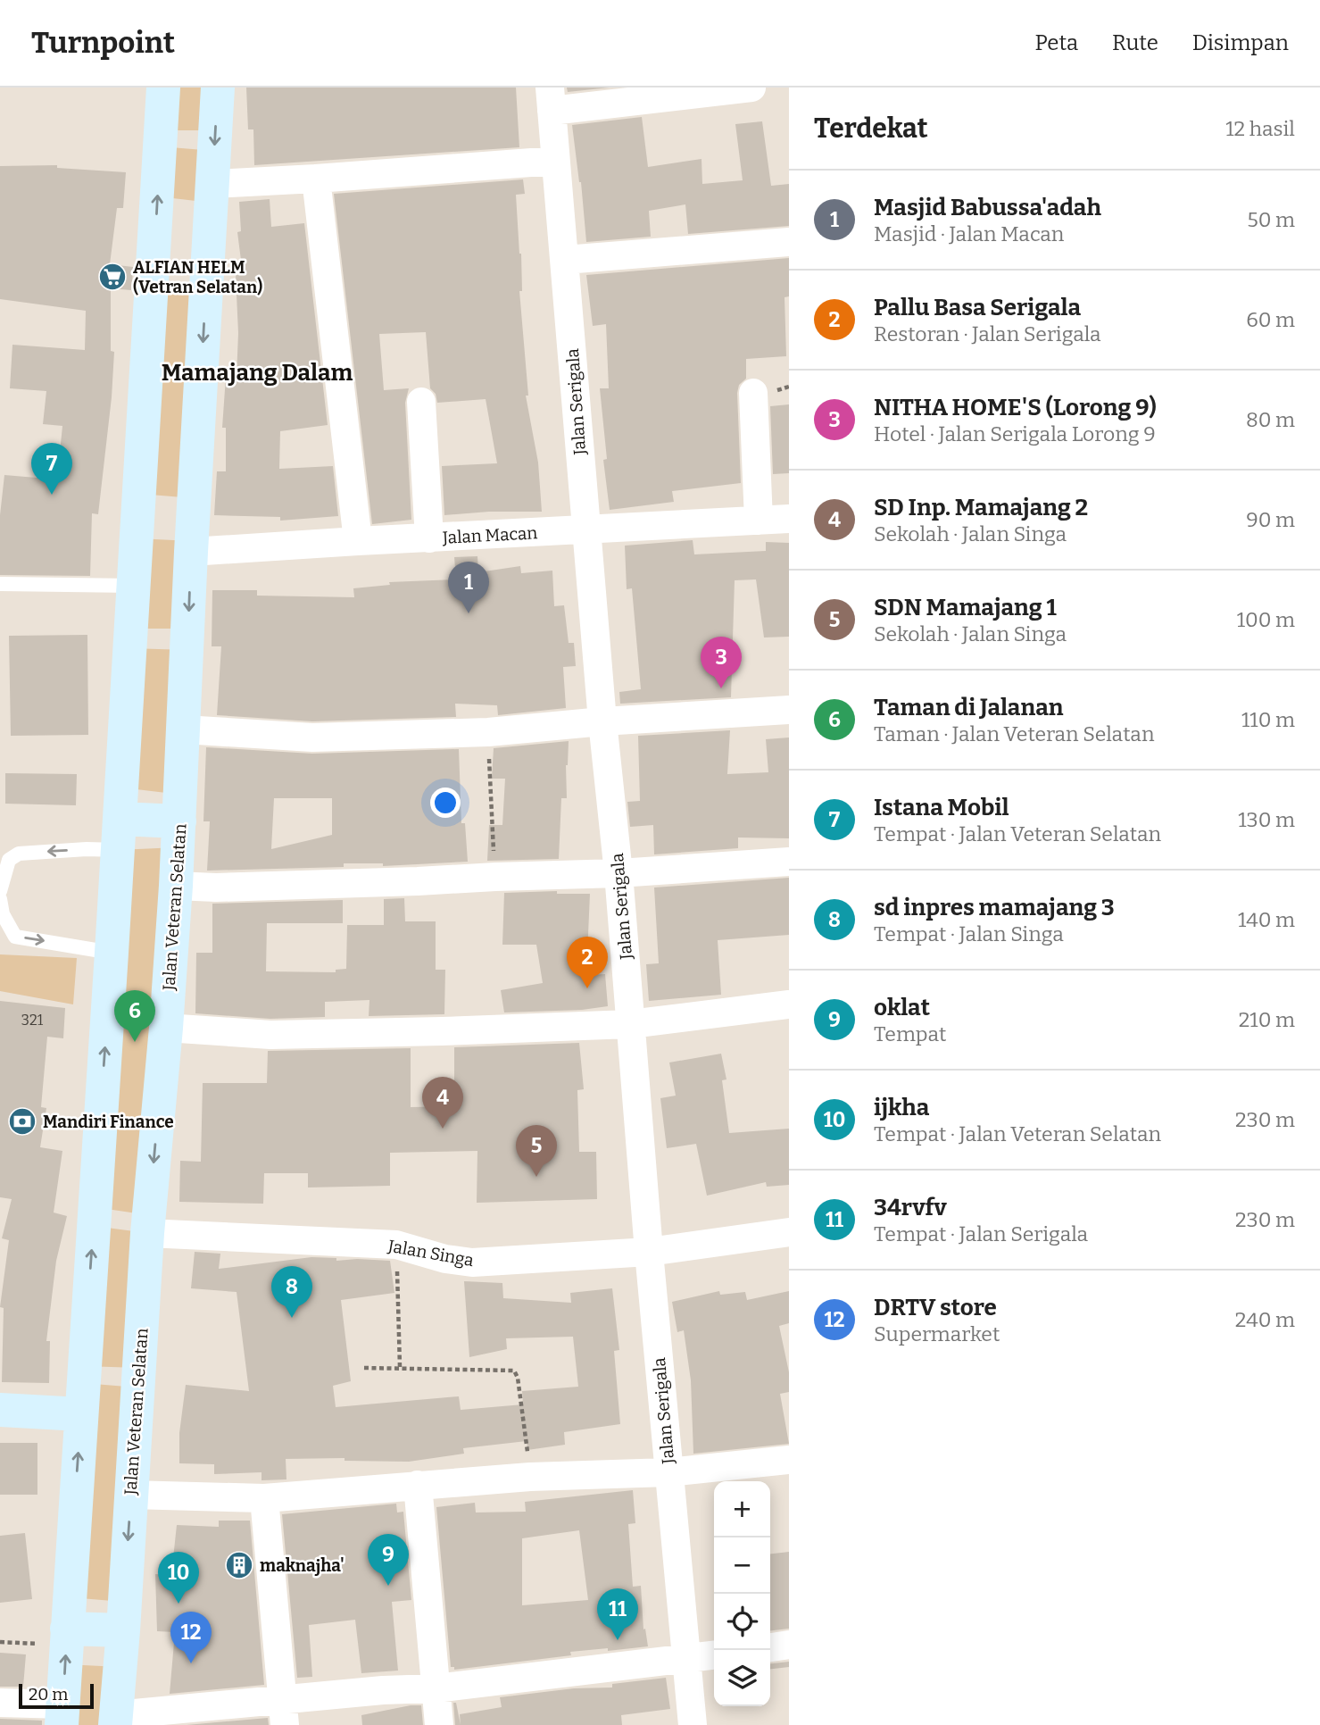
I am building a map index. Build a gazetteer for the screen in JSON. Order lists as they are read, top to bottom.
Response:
{
  "streets": {
    "main road": ["Jalan Veteran Selatan"],
    "street": ["Jalan Serigala", "Jalan Macan", "Jalan Singa"]
  },
  "crossings": [
    ["Jalan Serigala", "Jalan Macan"],
    ["Jalan Serigala", "Jalan Singa"],
    ["Jalan Macan", "Jalan Veteran Selatan"],
    ["Jalan Veteran Selatan", "Jalan Singa"]
  ],
  "districts": ["Mamajang Dalam"],
  "places": {
    "supermarket": ["ALFIAN HELM (Vetran Selatan)"],
    "bank": ["Mandiri Finance"],
    "building": ["maknajha'"]
  },
  "house_numbers": ["321"],
  "scale_bar": "20 m",
  "page": {
    "header": "Turnpoint",
    "nav": ["Peta", "Rute", "Disimpan"],
    "heading": ["Terdekat", "12 hasil"],
    "list": [
      {
        "mark": "1",
        "name": "Masjid Babussa'adah",
        "note": "Masjid · Jalan Macan",
        "value": "50 m"
      },
      {
        "mark": "2",
        "name": "Pallu Basa Serigala",
        "note": "Restoran · Jalan Serigala",
        "value": "60 m"
      },
      {
        "mark": "3",
        "name": "NITHA HOME'S (Lorong 9)",
        "note": "Hotel · Jalan Serigala Lorong 9",
        "value": "80 m"
      },
      {
        "mark": "4",
        "name": "SD Inp. Mamajang 2",
        "note": "Sekolah · Jalan Singa",
        "value": "90 m"
      },
      {
        "mark": "5",
        "name": "SDN Mamajang 1",
        "note": "Sekolah · Jalan Singa",
        "value": "100 m"
      },
      {
        "mark": "6",
        "name": "Taman di Jalanan",
        "note": "Taman · Jalan Veteran Selatan",
        "value": "110 m"
      },
      {
        "mark": "7",
        "name": "Istana Mobil",
        "note": "Tempat · Jalan Veteran Selatan",
        "value": "130 m"
      },
      {
        "mark": "8",
        "name": "sd inpres mamajang 3",
        "note": "Tempat · Jalan Singa",
        "value": "140 m"
      },
      {
        "mark": "9",
        "name": "oklat",
        "note": "Tempat",
        "value": "210 m"
      },
      {
        "mark": "10",
        "name": "ijkha",
        "note": "Tempat · Jalan Veteran Selatan",
        "value": "230 m"
      },
      {
        "mark": "11",
        "name": "34rvfv",
        "note": "Tempat · Jalan Serigala",
        "value": "230 m"
      },
      {
        "mark": "12",
        "name": "DRTV store",
        "note": "Supermarket",
        "value": "240 m"
      }
    ],
    "pins": [
      "7",
      "1",
      "3",
      "2",
      "6",
      "4",
      "5",
      "8",
      "9",
      "10",
      "11",
      "12"
    ],
    "map_buttons": ["+", "−"],
    "scale": "20 m"
  }
}
